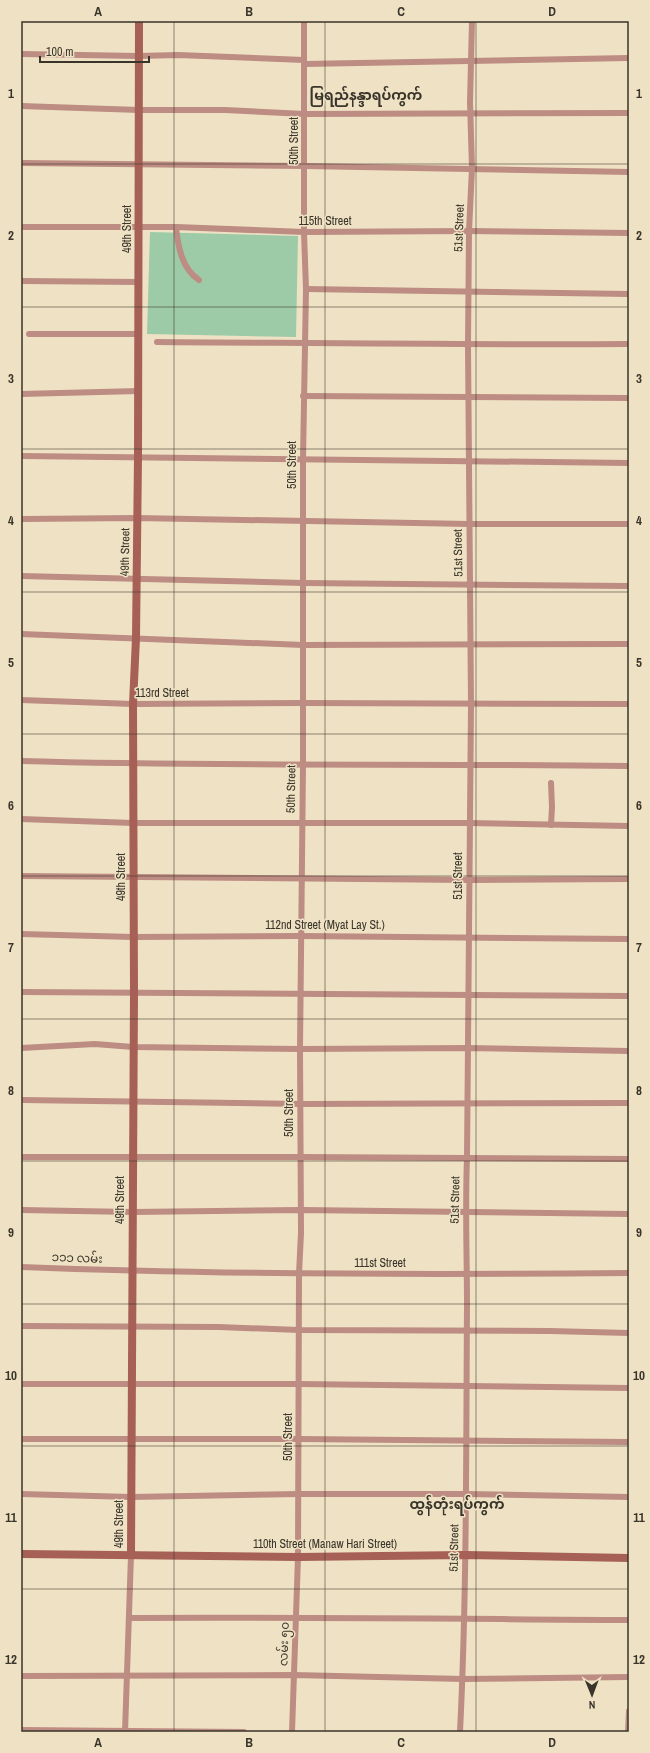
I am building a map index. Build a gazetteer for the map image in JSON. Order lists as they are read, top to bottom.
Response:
{
  "streets": {
    "main road": ["49th Street", "110th Street (Manaw Hari Street)"],
    "street": [
      "50th Street",
      "115th Street",
      "51st Street",
      "113rd Street",
      "112nd Street (Myat Lay St.)",
      "၁၁၁ လမ်း",
      "111st Street",
      "လမ်း ၅၀"
    ]
  },
  "crossings": [
    ["50th Street", "115th Street"],
    ["50th Street", "113rd Street"],
    ["50th Street", "112nd Street (Myat Lay St.)"],
    ["50th Street", "111st Street"],
    ["50th Street", "110th Street (Manaw Hari Street)"],
    ["50th Street", "လမ်း ၅၀"],
    ["115th Street", "51st Street"],
    ["115th Street", "49th Street"],
    ["51st Street", "113rd Street"],
    ["51st Street", "112nd Street (Myat Lay St.)"],
    ["51st Street", "111st Street"],
    ["51st Street", "110th Street (Manaw Hari Street)"],
    ["49th Street", "113rd Street"],
    ["49th Street", "112nd Street (Myat Lay St.)"],
    ["49th Street", "၁၁၁ လမ်း"],
    ["49th Street", "111st Street"],
    ["49th Street", "110th Street (Manaw Hari Street)"],
    ["၁၁၁ လမ်း", "111st Street"],
    ["110th Street (Manaw Hari Street)", "လမ်း ၅၀"]
  ],
  "districts": ["မြရည်နန္ဒာရပ်ကွက်", "ထွန်တုံးရပ်ကွက်"],
  "scale_bar": "100 m",
  "north": "bottom",
  "grid": {
    "columns": [
      "A",
      "B",
      "C",
      "D"
    ],
    "rows": [
      "1",
      "2",
      "3",
      "4",
      "5",
      "6",
      "7",
      "8",
      "9",
      "10",
      "11",
      "12"
    ]
  }
}
